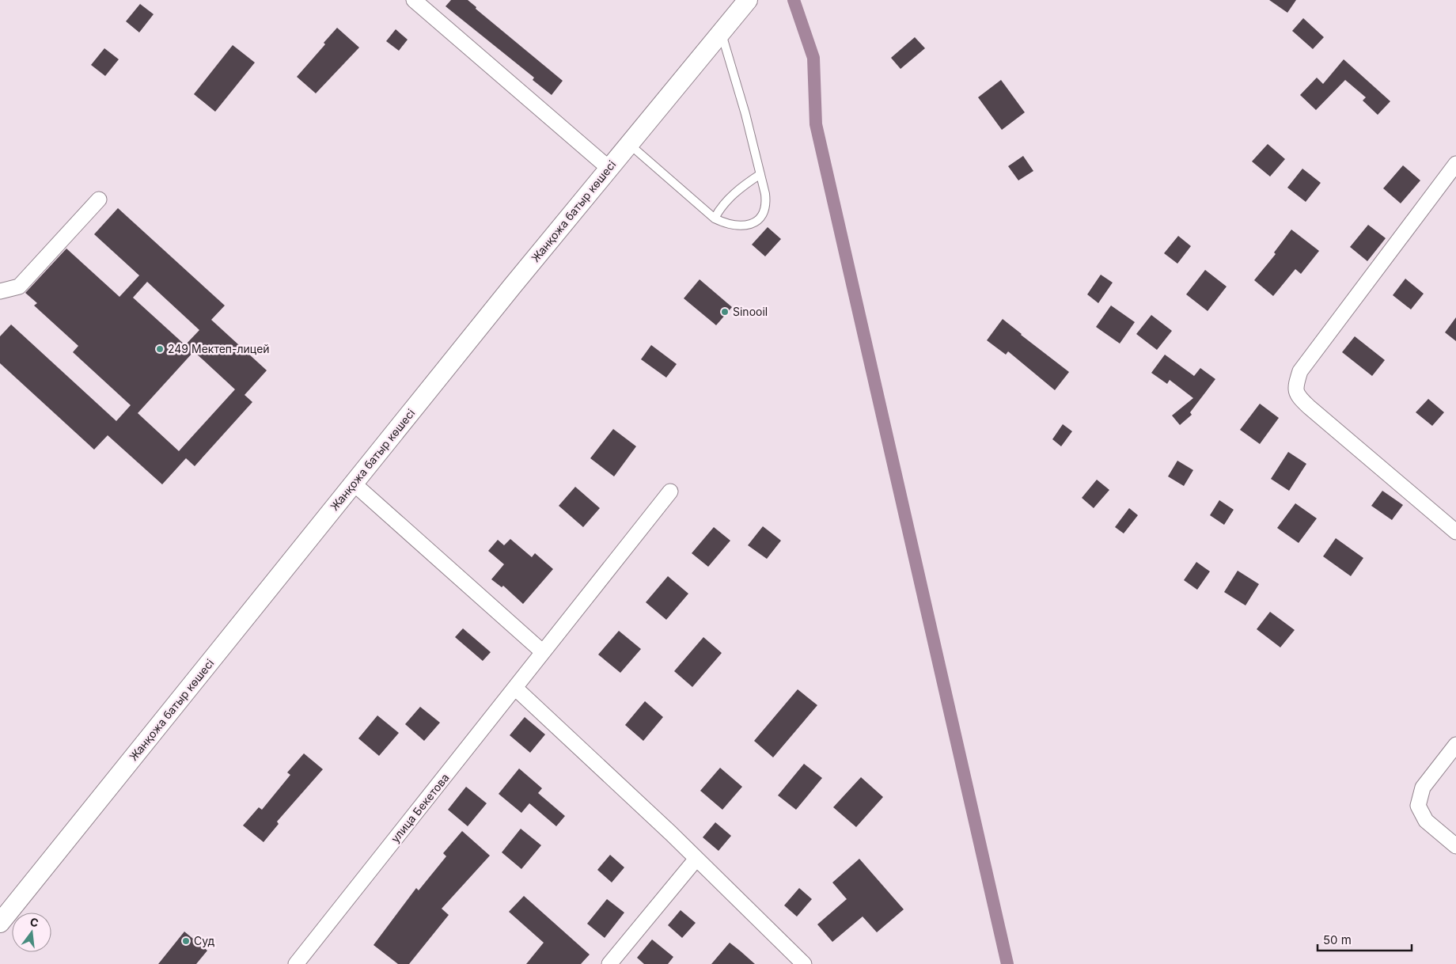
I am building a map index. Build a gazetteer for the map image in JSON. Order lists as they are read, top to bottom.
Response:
{
  "streets": {
    "street": ["Жанқожа батыр көшесі", "улица Бекетова"]
  },
  "places": ["Sinooil", "249 Мектеп-лицей", "Суд"],
  "scale_bar": "50 m",
  "north": "top"
}
